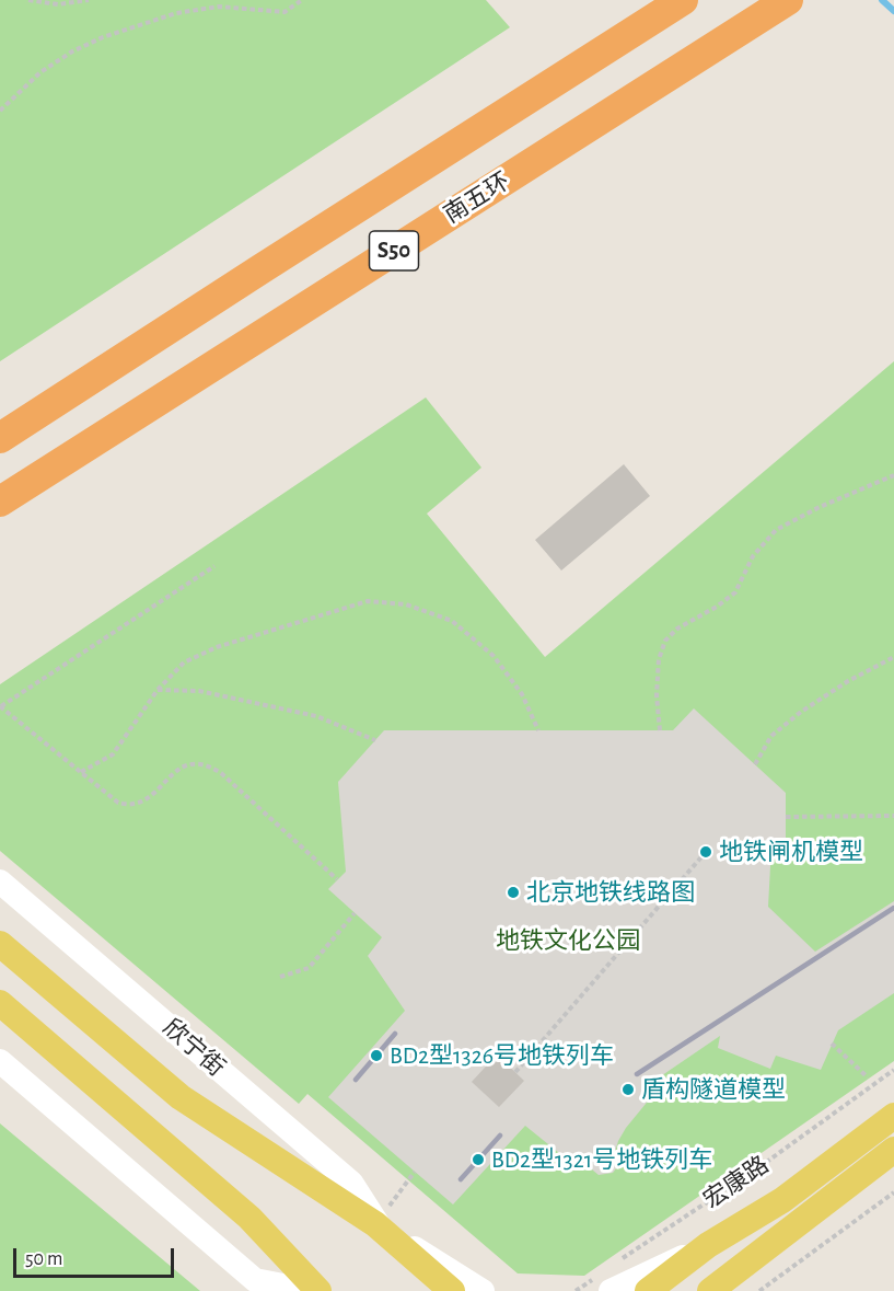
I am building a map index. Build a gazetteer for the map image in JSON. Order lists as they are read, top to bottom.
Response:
{
  "streets": {
    "highway": ["南五环", "S50"],
    "main road": ["欣宁街", "宏康路"]
  },
  "parks": ["地铁文化公园"],
  "places": [
    "地铁闸机模型",
    "北京地铁线路图",
    "BD2型1326号地铁列车",
    "盾构隧道模型",
    "BD2型1321号地铁列车"
  ],
  "scale_bar": "50 m"
}
